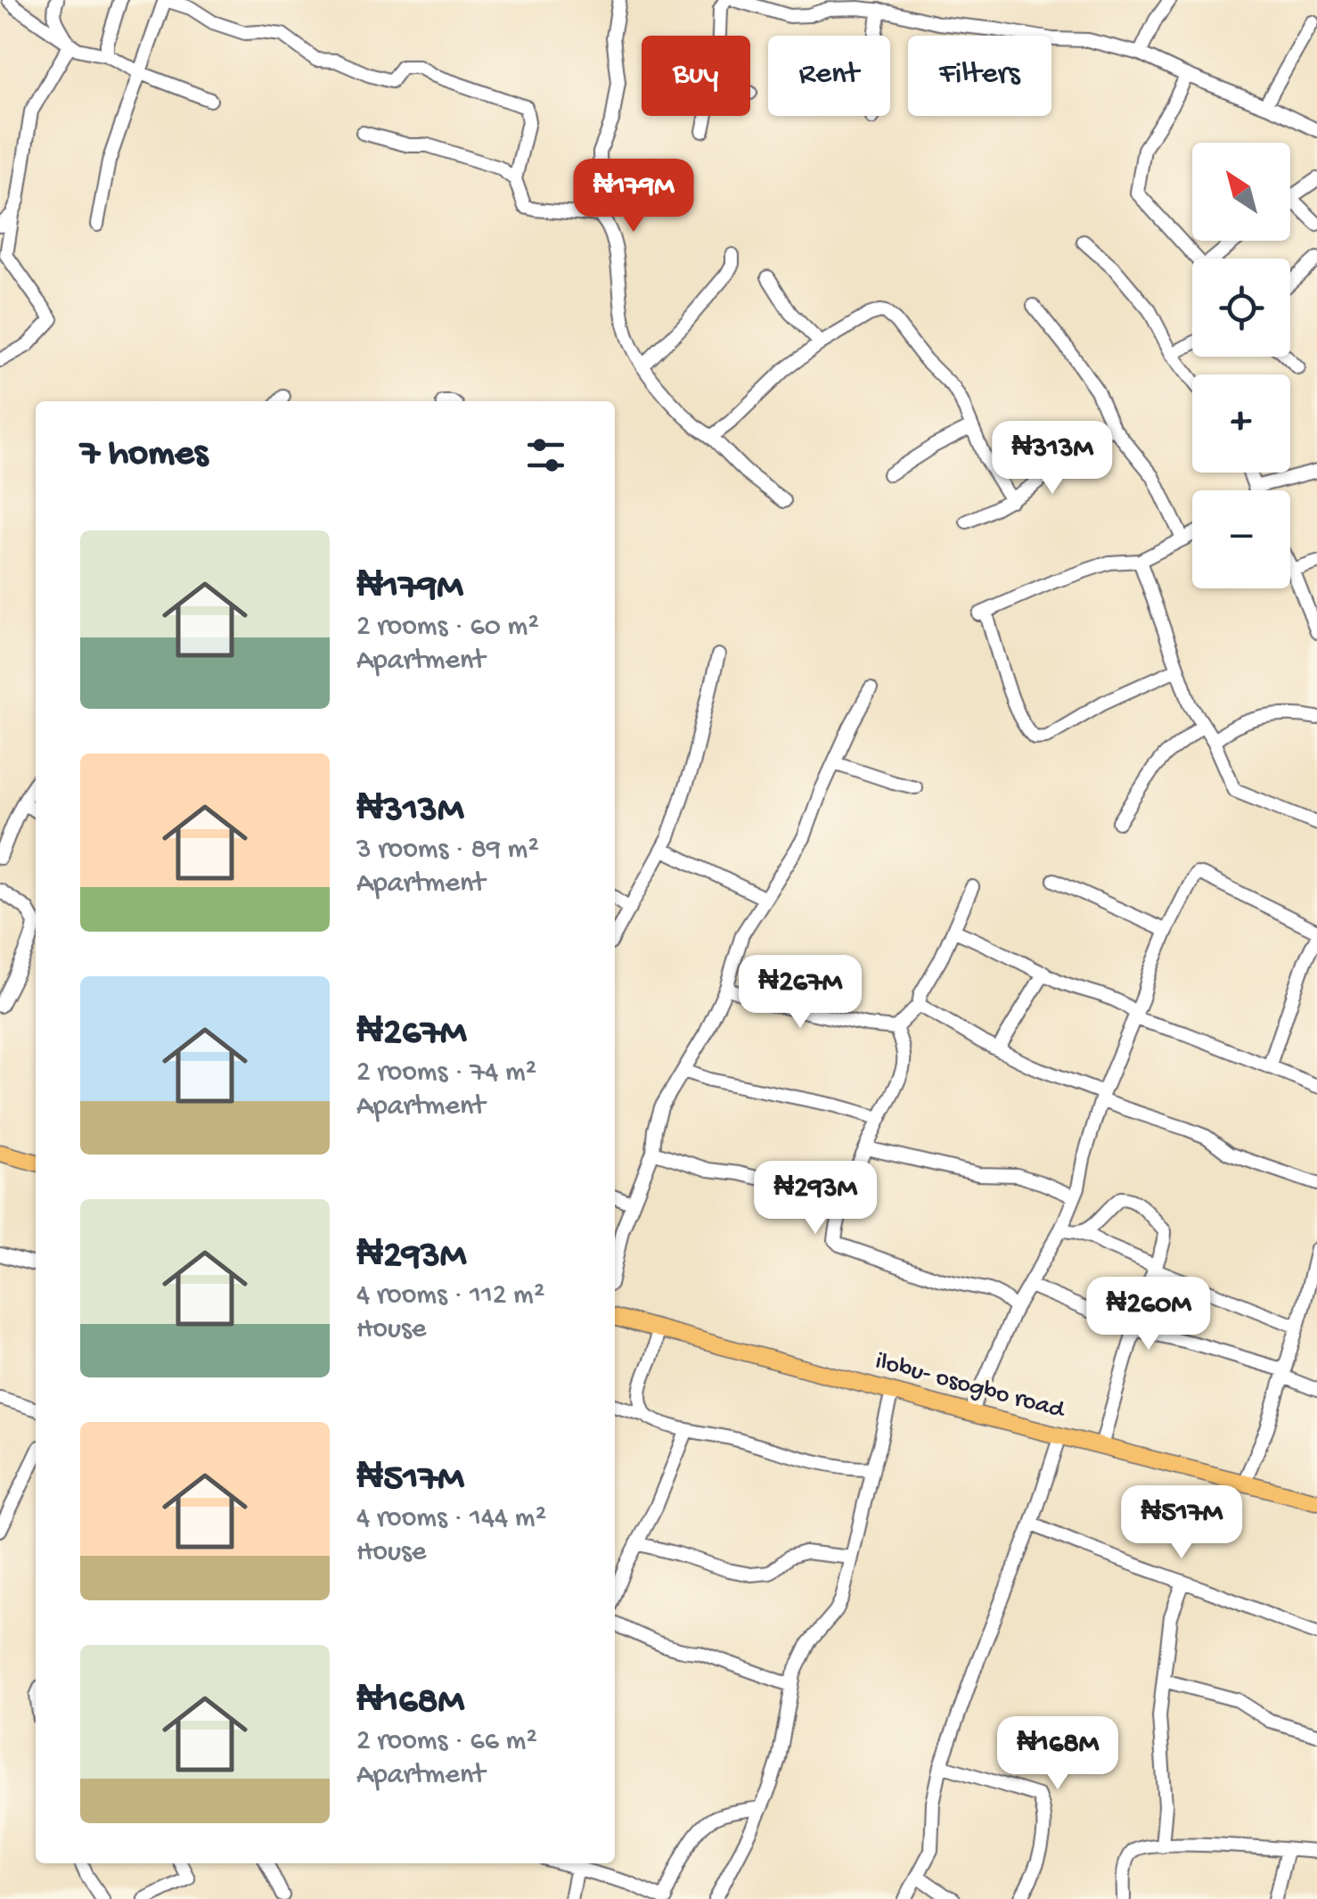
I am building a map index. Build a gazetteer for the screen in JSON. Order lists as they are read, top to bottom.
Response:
{
  "streets": {
    "main road": ["ilobu- osogbo road"]
  },
  "north": "top left",
  "page": {
    "chip": ["Buy", "Rent", "Filters"],
    "map_buttons": ["+", "−"],
    "price": [
      "₦179M",
      "₦313M",
      "₦267M",
      "₦293M",
      "₦260M",
      "₦517M",
      "₦168M"
    ],
    "heading": "7 homes",
    "list": [
      {
        "name": "₦179M",
        "note": "2 rooms · 60 m² · Apartment"
      },
      {
        "name": "₦313M",
        "note": "3 rooms · 89 m² · Apartment"
      },
      {
        "name": "₦267M",
        "note": "2 rooms · 74 m² · Apartment"
      },
      {
        "name": "₦293M",
        "note": "4 rooms · 112 m² · House"
      },
      {
        "name": "₦517M",
        "note": "4 rooms · 144 m² · House"
      },
      {
        "name": "₦168M",
        "note": "2 rooms · 66 m² · Apartment"
      }
    ]
  }
}
